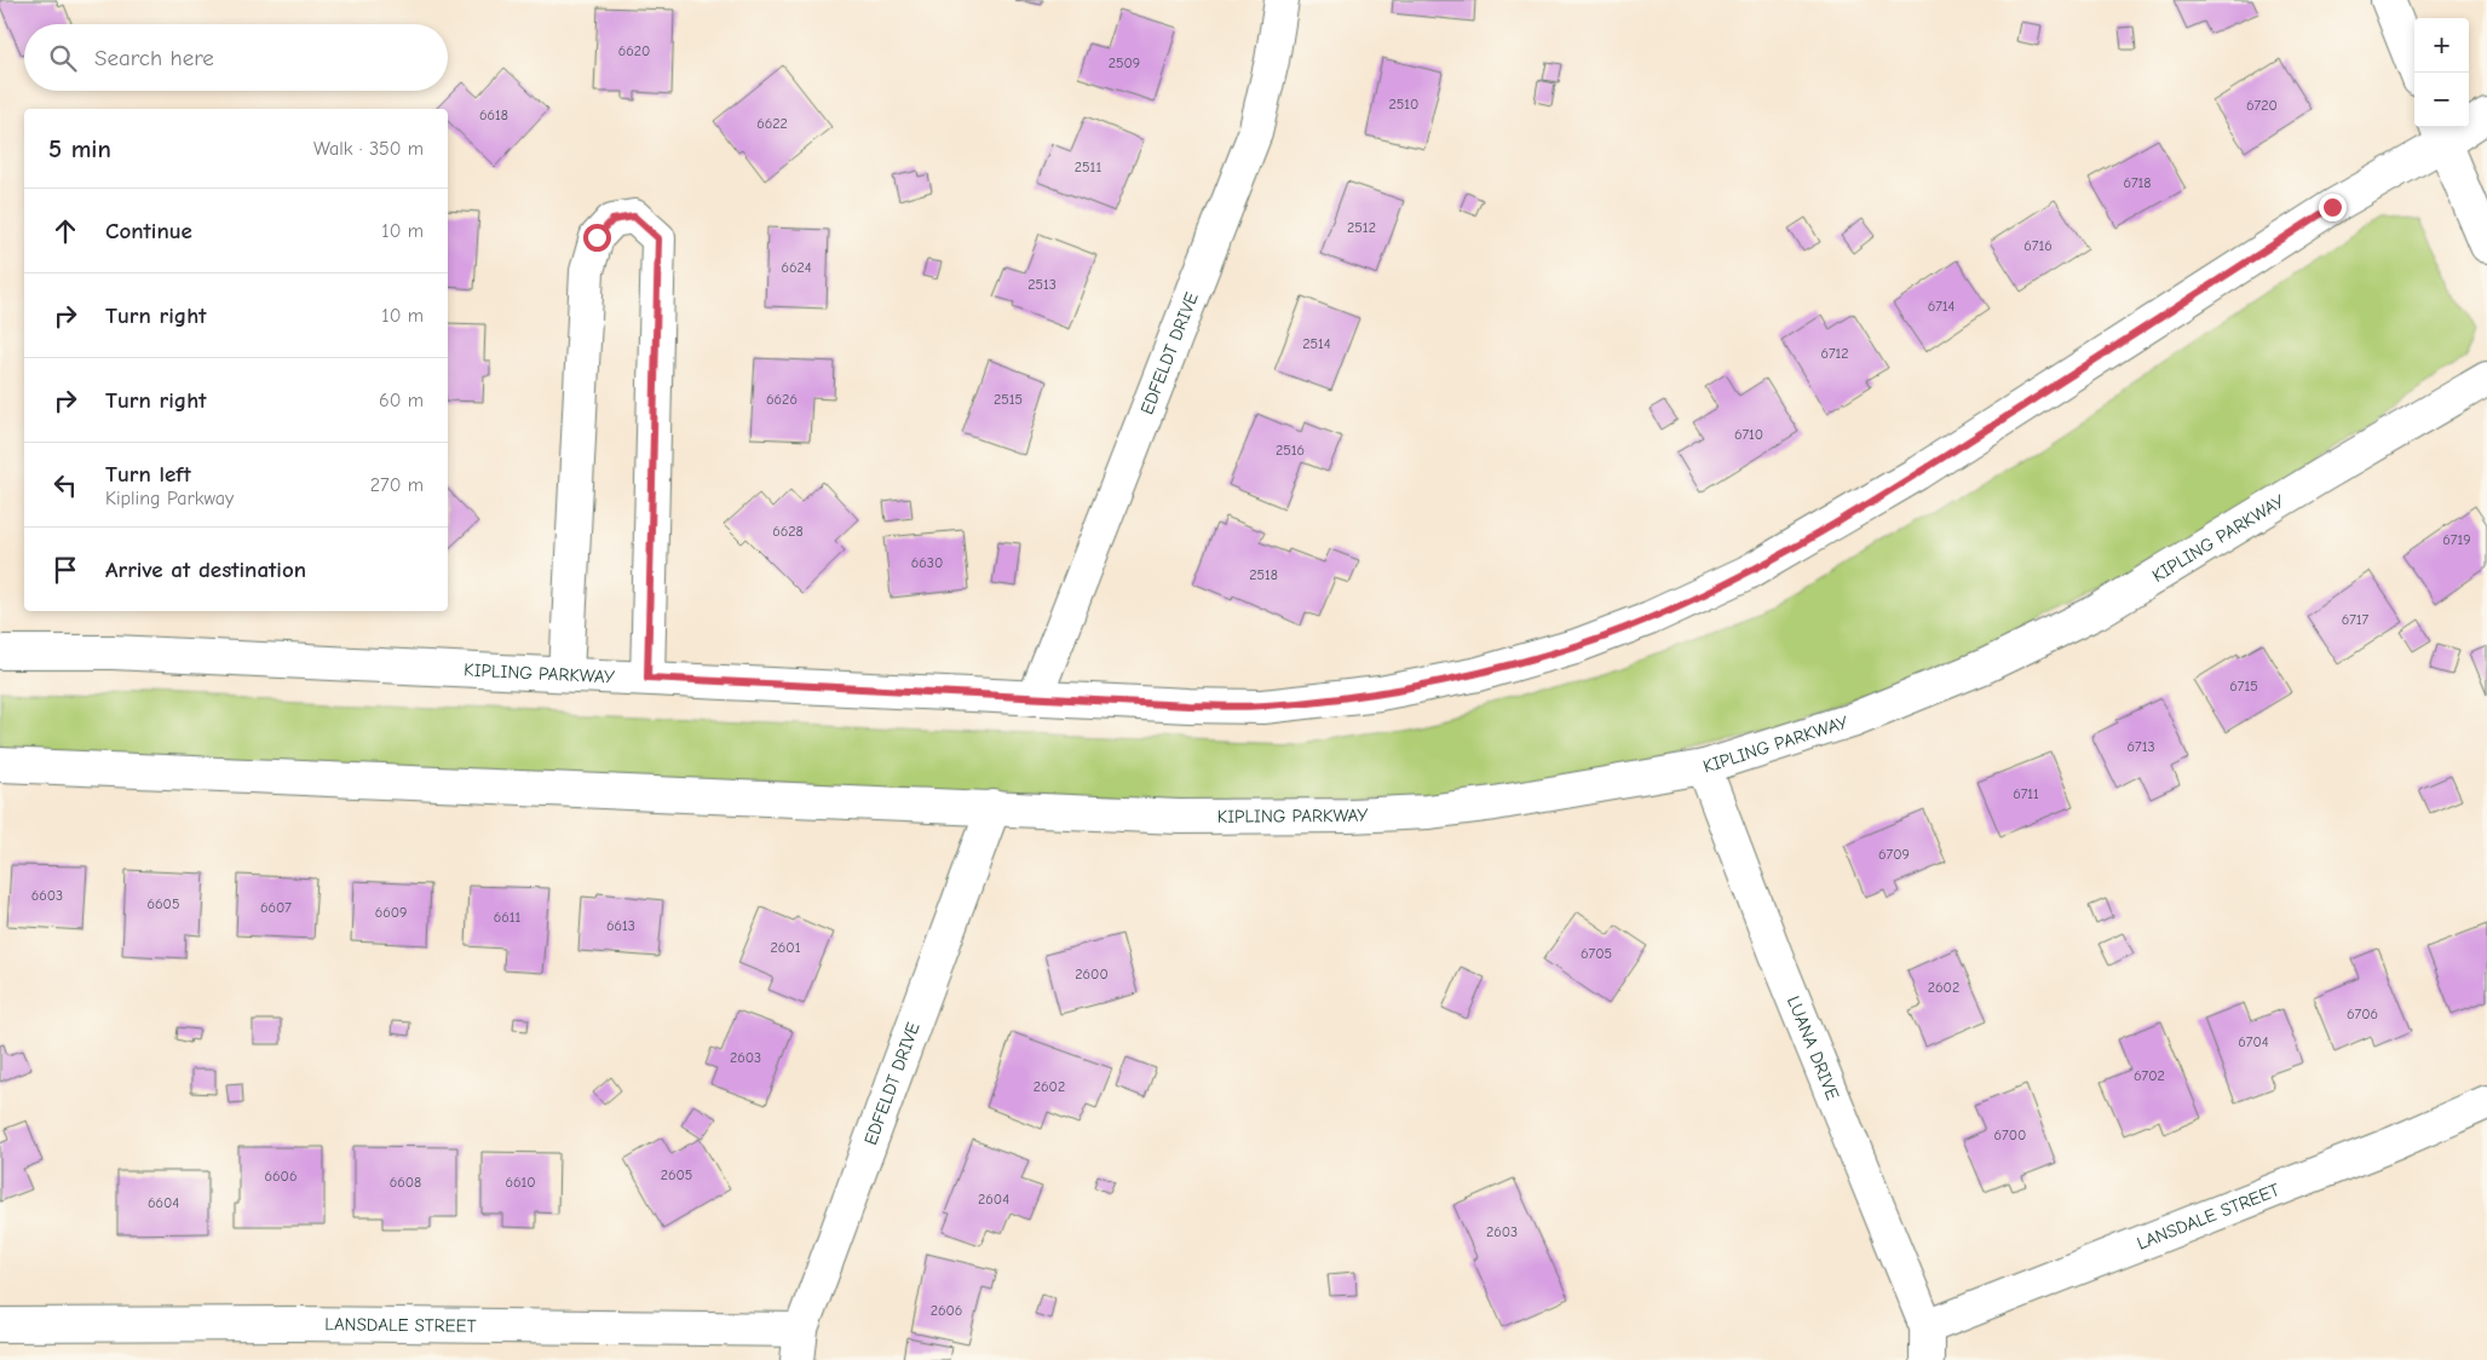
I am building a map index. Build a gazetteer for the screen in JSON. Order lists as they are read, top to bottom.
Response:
{
  "streets": {
    "street": [
      "EDFELDT DRIVE",
      "KIPLING PARKWAY",
      "LUANA DRIVE",
      "LANSDALE STREET"
    ]
  },
  "crossings": [
    ["EDFELDT DRIVE", "KIPLING PARKWAY"],
    ["EDFELDT DRIVE", "LANSDALE STREET"],
    ["KIPLING PARKWAY", "LUANA DRIVE"],
    ["LUANA DRIVE", "LANSDALE STREET"]
  ],
  "house_numbers": [
    "6620",
    "2509",
    "2510",
    "6720",
    "6618",
    "6622",
    "2511",
    "6718",
    "2512",
    "6716",
    "6624",
    "2513",
    "6714",
    "2514",
    "6712",
    "6626",
    "2515",
    "6710",
    "2516",
    "6628",
    "6719",
    "6630",
    "2518",
    "6717",
    "6715",
    "6713",
    "6711",
    "6709",
    "6603",
    "6605",
    "6607",
    "6609",
    "6611",
    "6613",
    "2601",
    "6705",
    "2600",
    "2602",
    "6706",
    "6704",
    "2603",
    "6702",
    "2602",
    "6700",
    "2605",
    "6606",
    "6608",
    "6610",
    "2604",
    "6604",
    "2603",
    "2606"
  ],
  "page": {
    "map_buttons": ["+", "−"],
    "search": "Search here",
    "heading": ["5 min", "Walk · 350 m"],
    "list": [
      ["Continue", "10 m"],
      ["Turn right", "10 m"],
      ["Turn right", "60 m"],
      ["Turn left", "Kipling Parkway", "270 m"],
      "Arrive at destination"
    ]
  }
}
